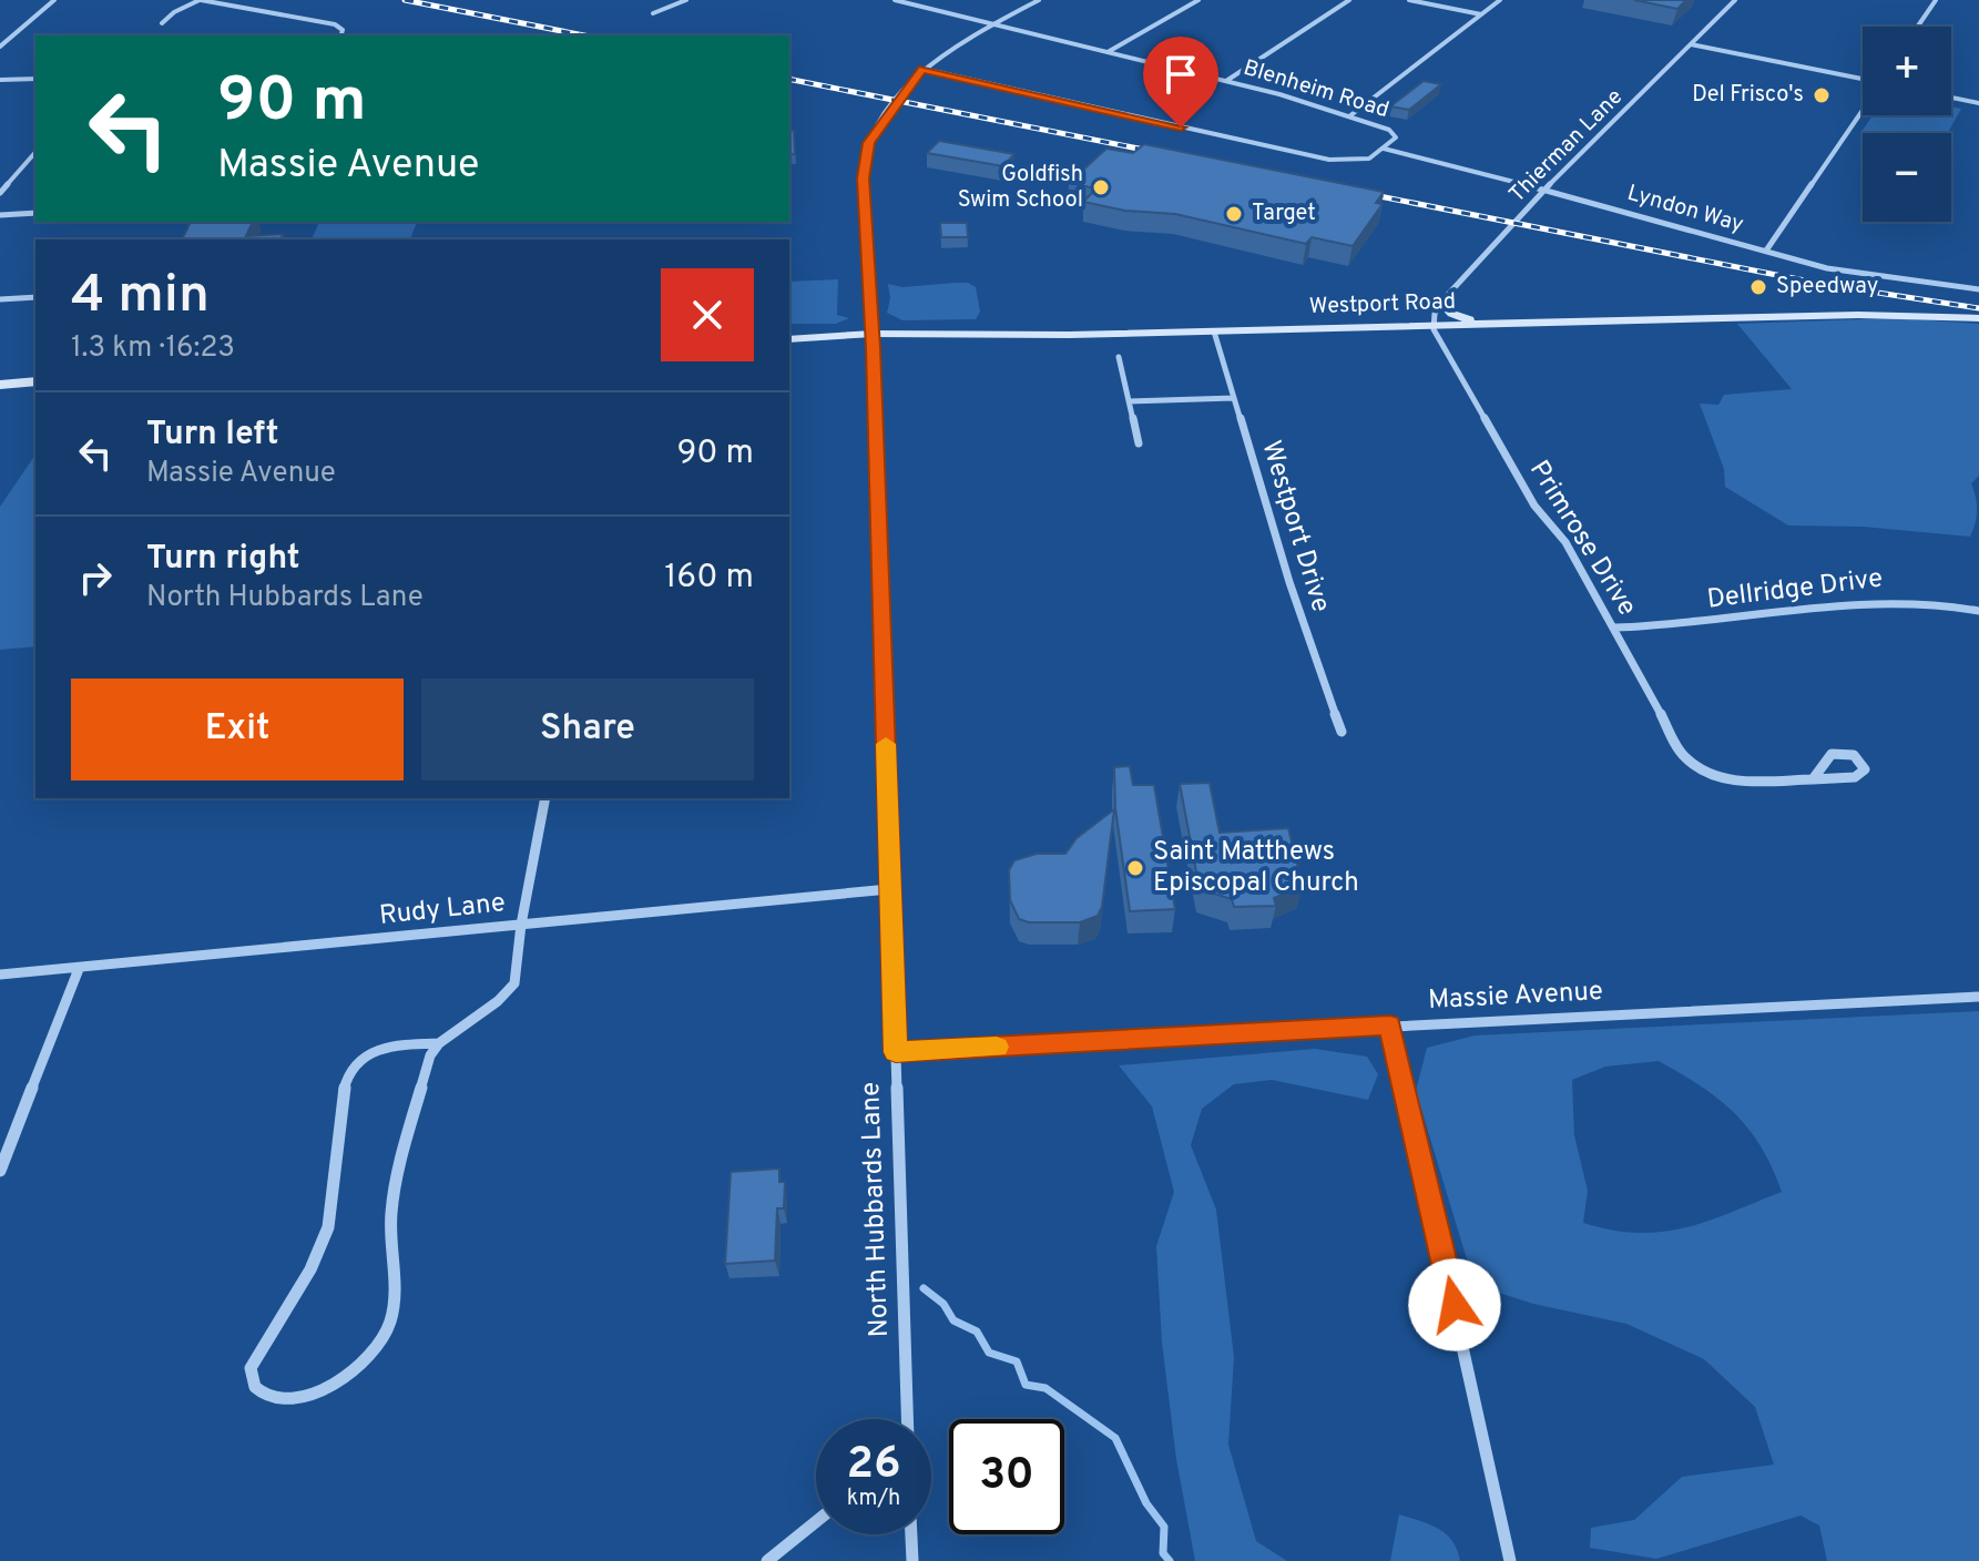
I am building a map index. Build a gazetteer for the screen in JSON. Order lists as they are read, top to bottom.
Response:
{
  "streets": {
    "main road": ["Westport Road"],
    "street": [
      "Blenheim Road",
      "Thierman Lane",
      "Lyndon Way",
      "Westport Drive",
      "Primrose Drive",
      "Dellridge Drive",
      "Rudy Lane",
      "Massie Avenue",
      "North Hubbards Lane"
    ]
  },
  "crossings": [
    ["Blenheim Road", "Lyndon Way"],
    ["Blenheim Road", "North Hubbards Lane"],
    ["Thierman Lane", "Lyndon Way"],
    ["Thierman Lane", "Westport Road"],
    ["Thierman Lane", "Primrose Drive"],
    ["Westport Road", "Westport Drive"],
    ["Westport Road", "Primrose Drive"],
    ["Westport Road", "North Hubbards Lane"],
    ["Primrose Drive", "Dellridge Drive"],
    ["Rudy Lane", "North Hubbards Lane"],
    ["Massie Avenue", "North Hubbards Lane"]
  ],
  "places": [
    "Del Frisco's",
    "Goldfish Swim School",
    "Target",
    "Speedway",
    "Saint Matthews Episcopal Church"
  ],
  "page": {
    "map_buttons": ["+", "−"],
    "turn": ["90 m", "Massie Avenue"],
    "heading": ["4 min", "1.3 km · 16:23"],
    "list": [
      {
        "name": "Turn left",
        "note": "Massie Avenue",
        "value": "90 m"
      },
      {
        "name": "Turn right",
        "note": "North Hubbards Lane",
        "value": "160 m"
      }
    ],
    "buttons": ["Exit", "Share"],
    "speed": "26 km/h",
    "limit": "30"
  }
}
